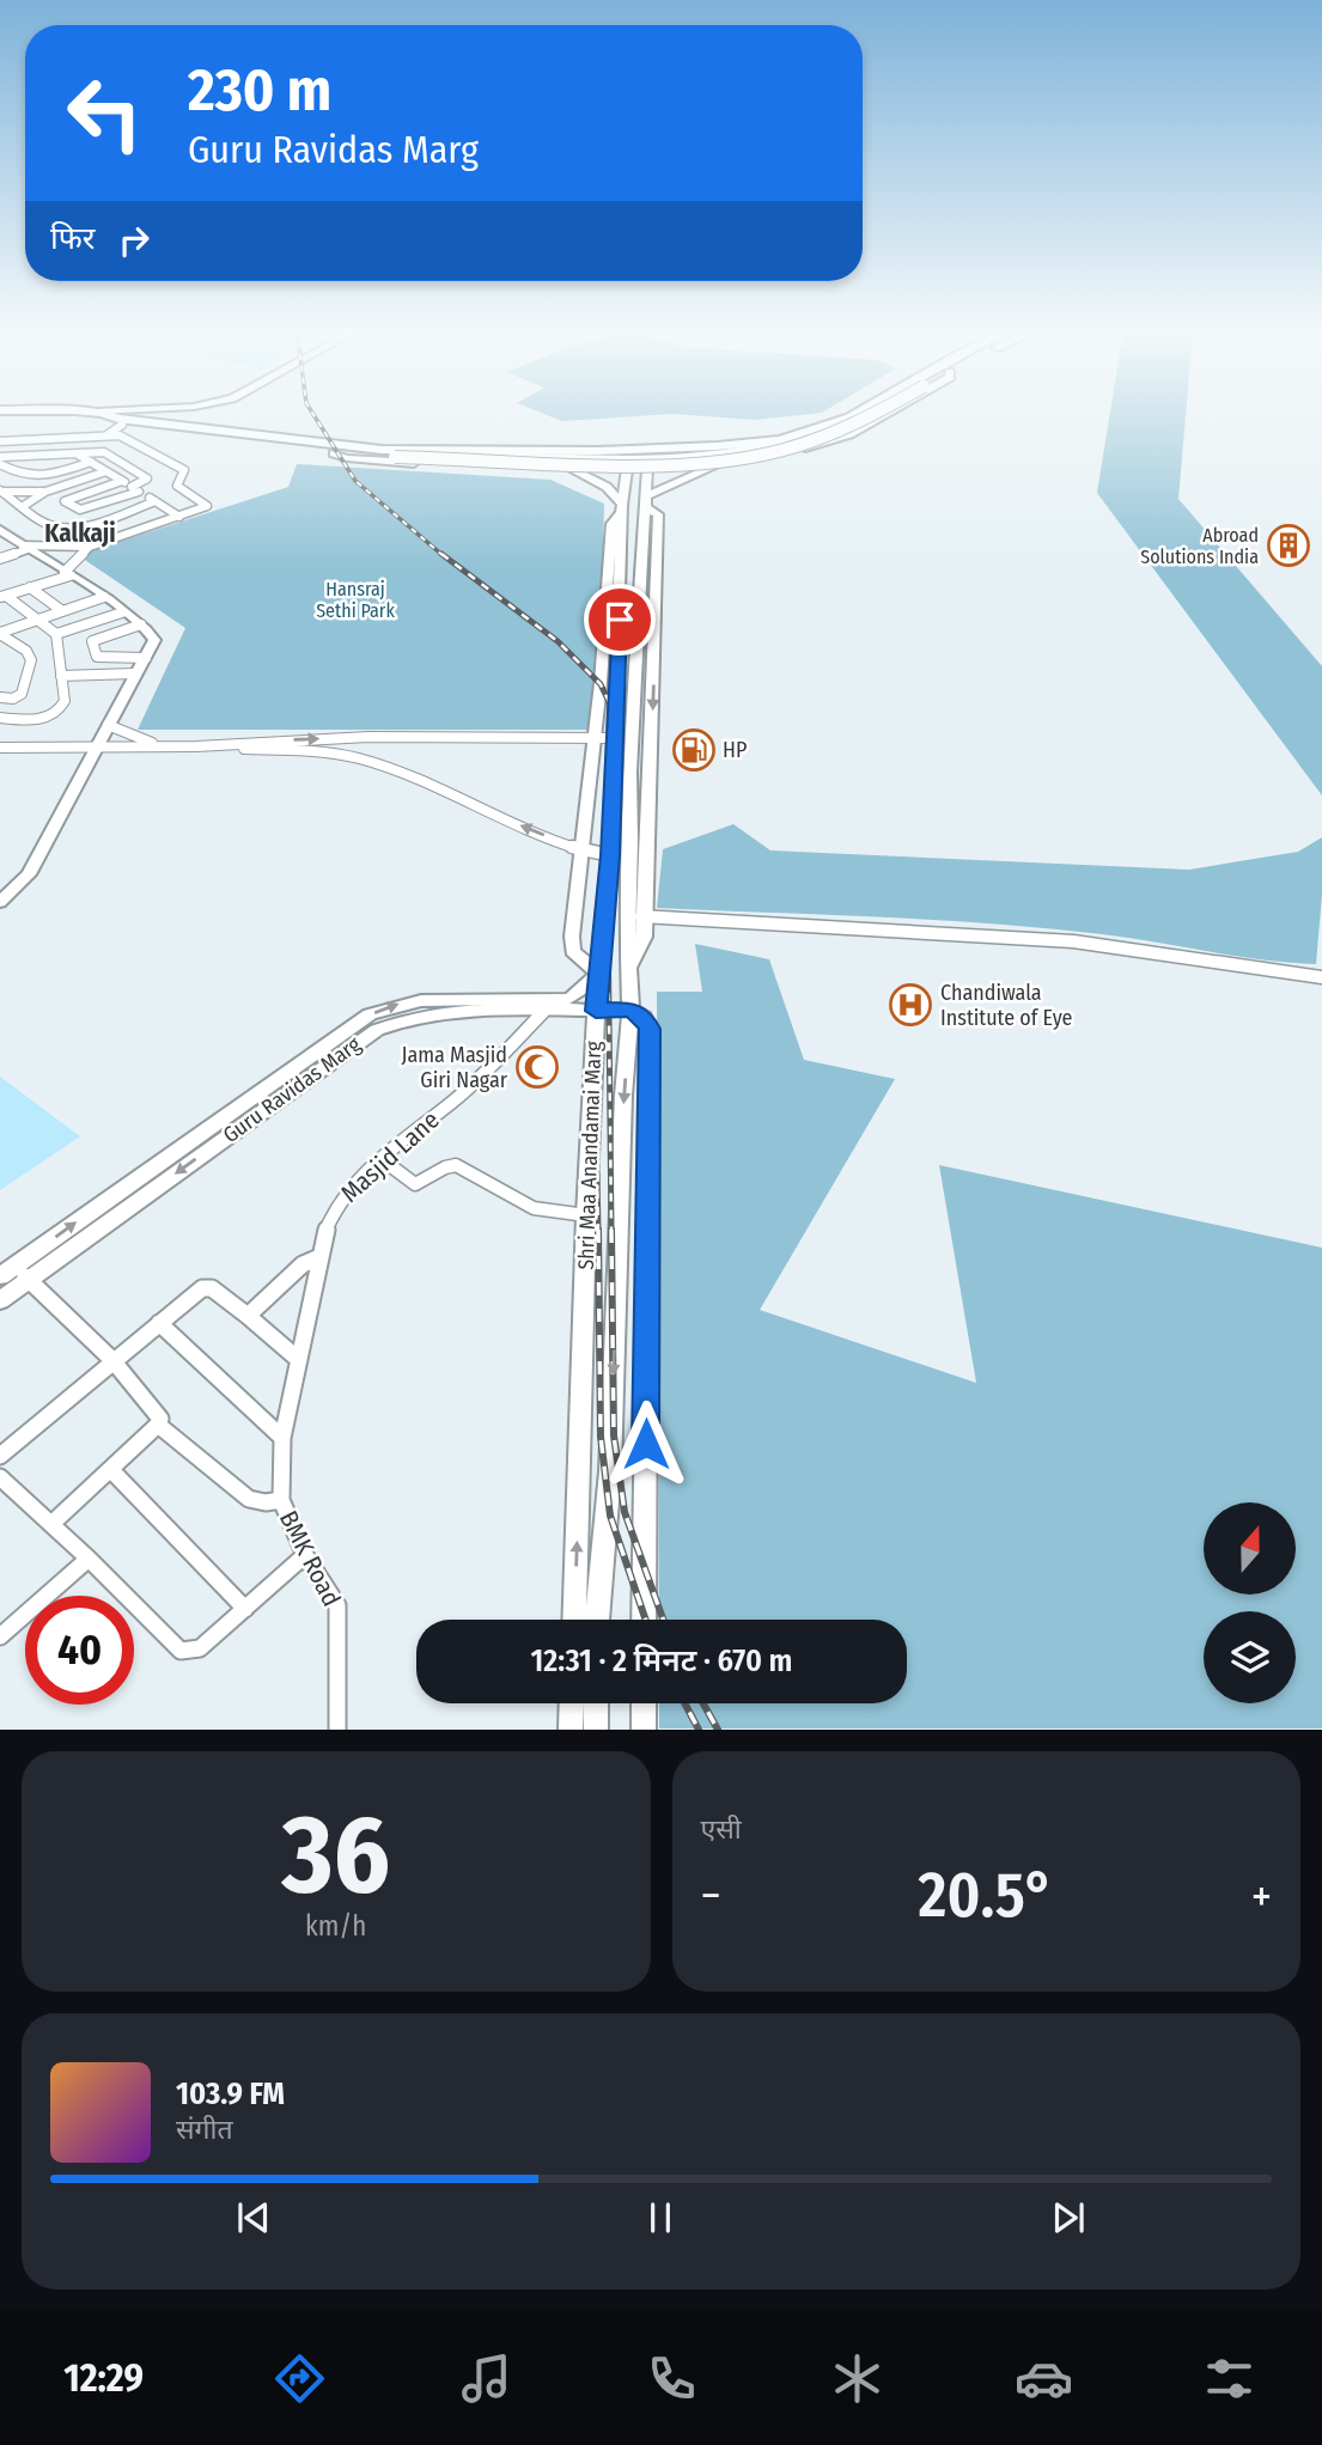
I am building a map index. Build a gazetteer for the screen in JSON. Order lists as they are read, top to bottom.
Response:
{
  "streets": {
    "main road": ["Guru Ravidas Marg", "Shri Maa Anandamai Marg"],
    "street": ["Masjid Lane", "BMK Road"]
  },
  "crossings": [
    ["Guru Ravidas Marg", "Shri Maa Anandamai Marg"],
    ["Guru Ravidas Marg", "Masjid Lane"],
    ["Masjid Lane", "BMK Road"]
  ],
  "districts": ["Kalkaji"],
  "parks": ["Hansraj Sethi Park"],
  "places": {
    "building": ["Abroad Solutions India"],
    "fuel station": ["HP"],
    "hospital": ["Chandiwala Institute of Eye"],
    "mosque": ["Jama Masjid Giri Nagar"]
  },
  "north": "top",
  "page": {
    "turn": ["230 m", "Guru Ravidas Marg"],
    "then": "फिर",
    "limit": "40",
    "trip": "12:31 · 2 मिनट · 670 m",
    "tile": [
      ["36", "km/h"],
      "एसी"
    ],
    "heat": ["−", "20.5°", "+"],
    "song": ["103.9 FM", "संगीत"],
    "tabs": "12:29"
  }
}
